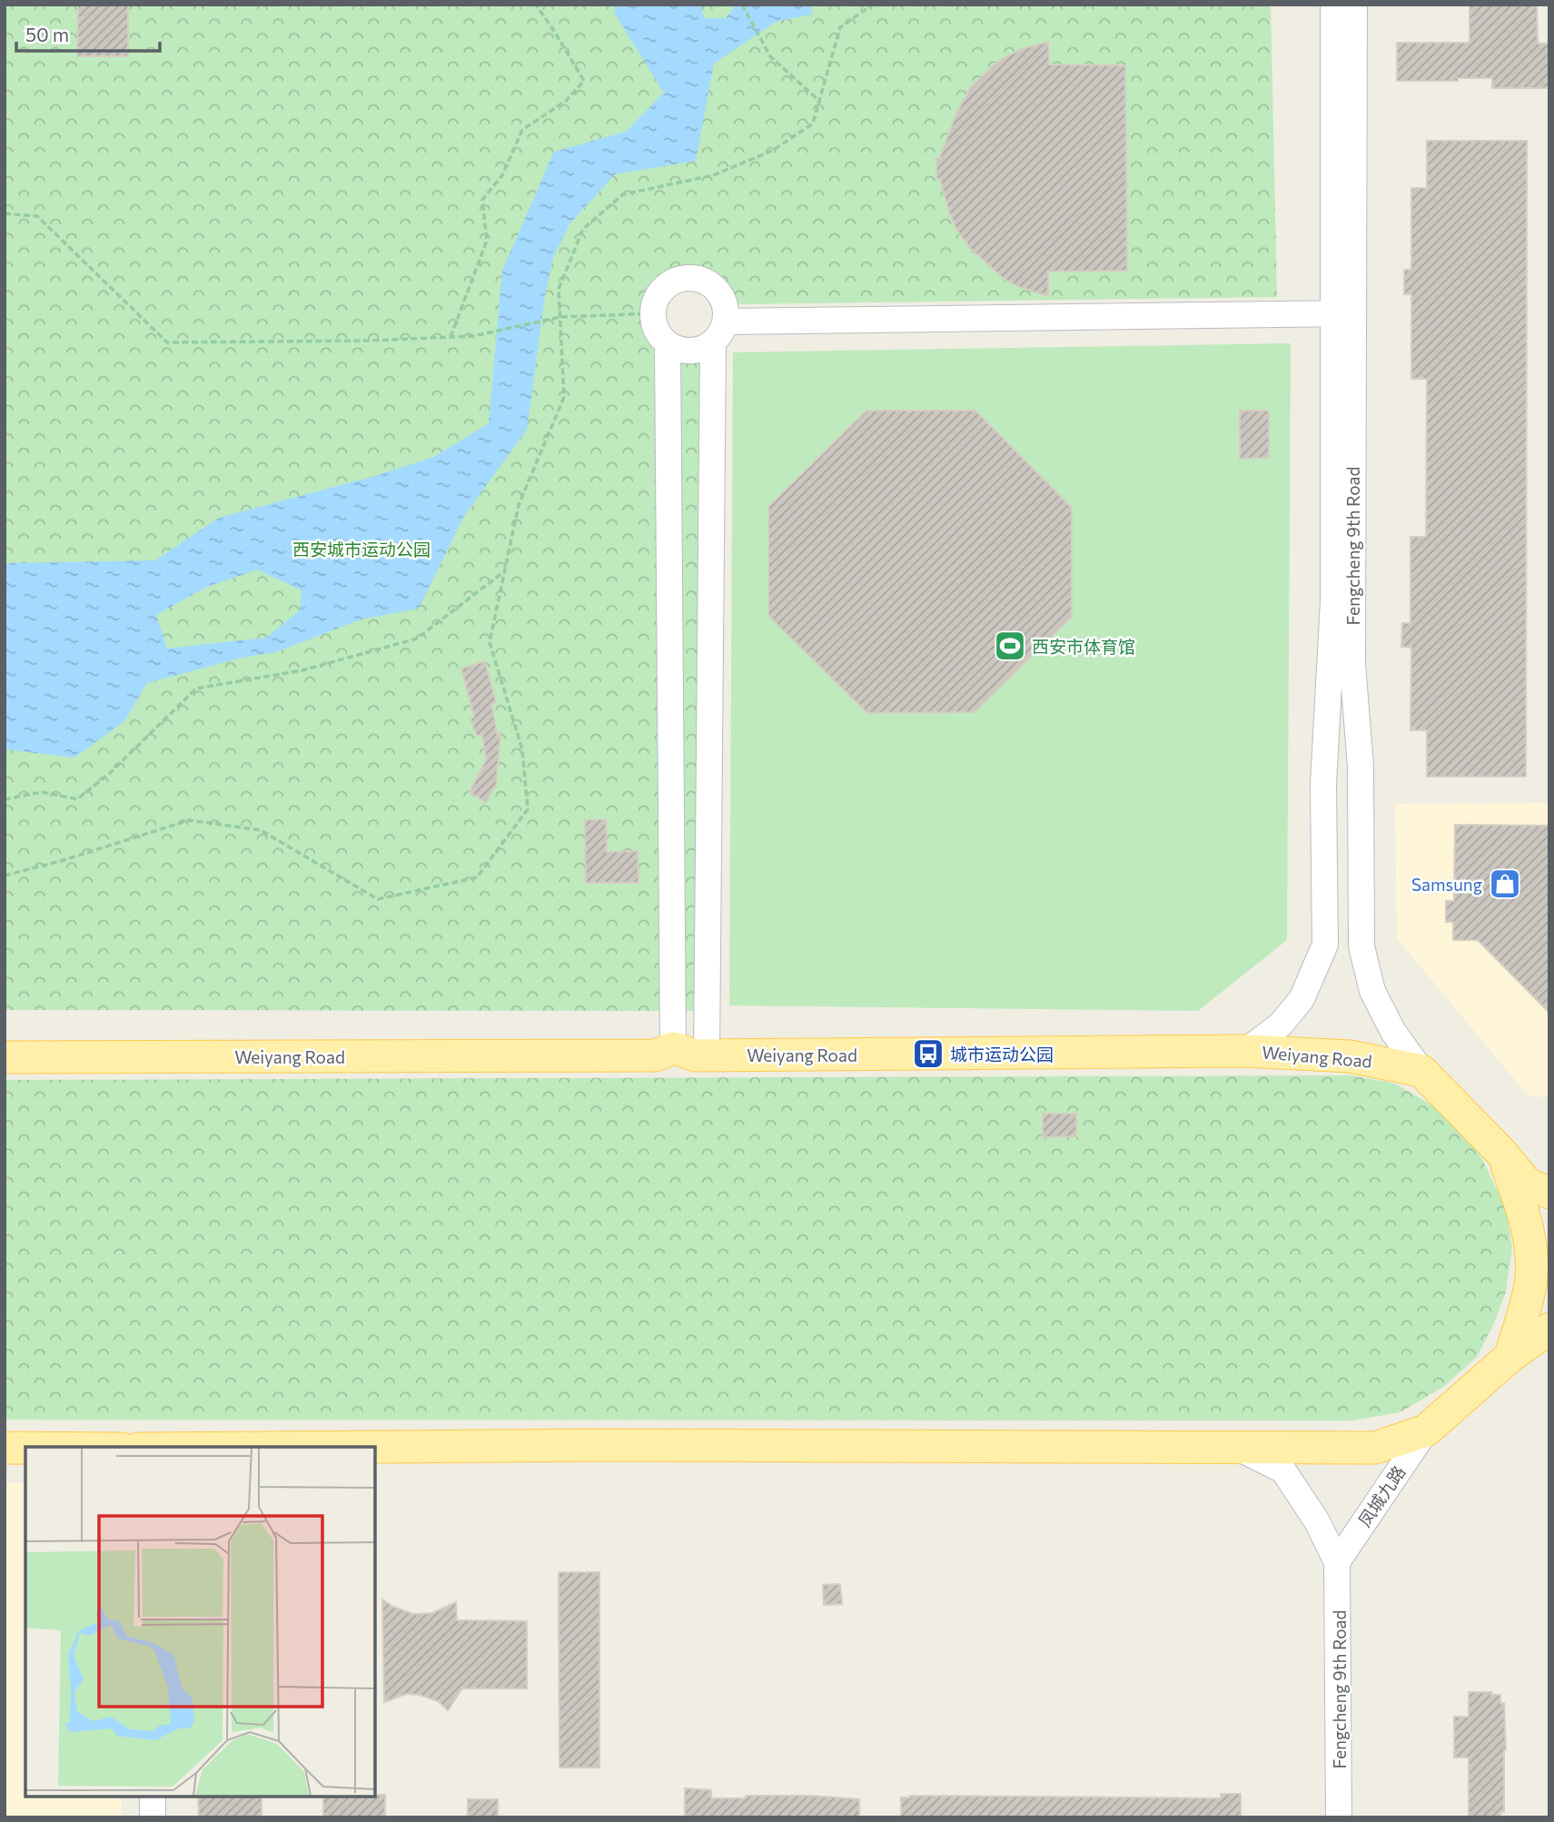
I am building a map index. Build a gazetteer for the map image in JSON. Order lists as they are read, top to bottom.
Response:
{
  "streets": {
    "main road": ["Weiyang Road"],
    "street": ["Fengcheng 9th Road", "凤城九路"]
  },
  "crossings": [
    ["Fengcheng 9th Road", "Weiyang Road"],
    ["Fengcheng 9th Road", "凤城九路"]
  ],
  "parks": ["西安城市运动公园"],
  "places": {
    "sports": ["西安市体育馆"],
    "shop": ["Samsung"],
    "bus stop": ["城市运动公园"]
  },
  "scale_bar": "50 m"
}
